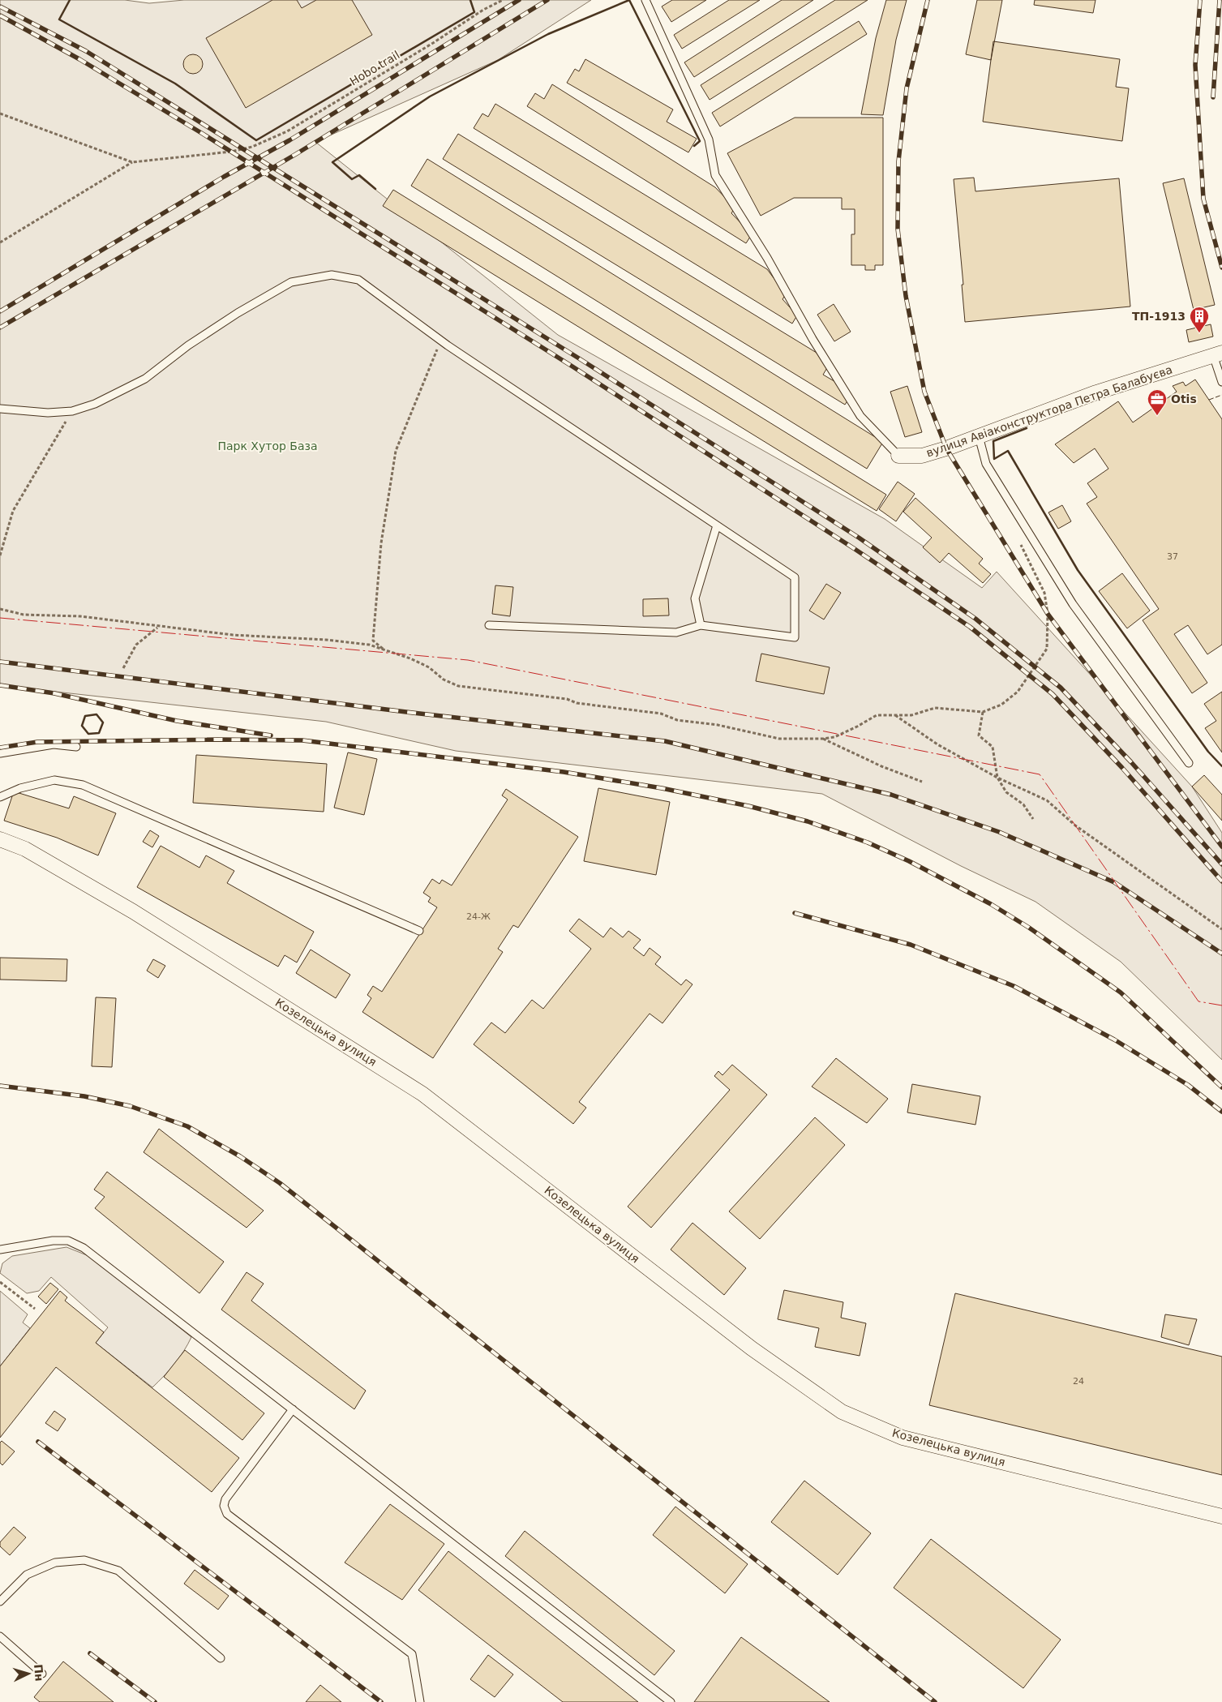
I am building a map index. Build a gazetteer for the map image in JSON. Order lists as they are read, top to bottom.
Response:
{
  "streets": {
    "street": ["вулиця Авіаконструктора Петра Балабуєва", "Козелецька вулиця"],
    "path": ["Hobo trail"]
  },
  "parks": ["Парк Хутор База"],
  "places": {
    "building": ["ТП-1913"],
    "office": ["Otis"]
  },
  "house_numbers": ["37", "24-Ж", "24"],
  "north": "right"
}
